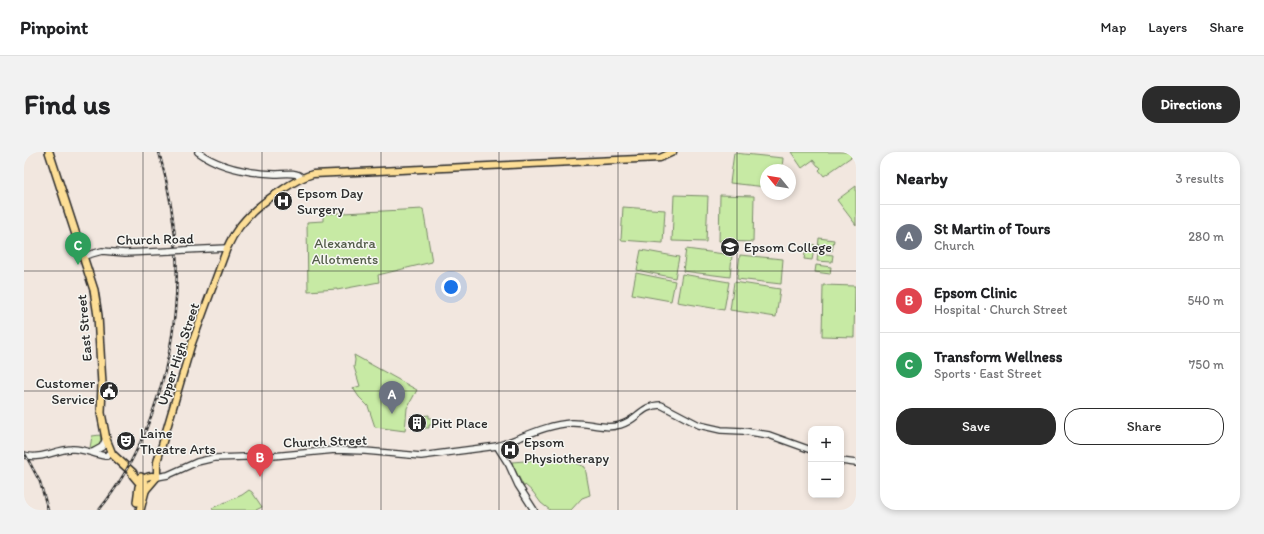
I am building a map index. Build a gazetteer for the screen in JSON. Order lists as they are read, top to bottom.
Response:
{
  "streets": {
    "highway": ["East Street"],
    "main road": ["Church Road", "Upper High Street", "Church Street"]
  },
  "crossings": [
    ["Church Road", "East Street"],
    ["Church Road", "Upper High Street"],
    ["Upper High Street", "Church Street"]
  ],
  "parks": ["Alexandra Allotments"],
  "places": {
    "hospital": ["Epsom Day Surgery", "Epsom Physiotherapy"],
    "school or university": ["Epsom College"],
    "public building": ["Customer Service"],
    "building": ["Pitt Place"],
    "theatre": ["Laine Theatre Arts"]
  },
  "north": "top left",
  "page": {
    "header": "Pinpoint",
    "nav": ["Map", "Layers", "Share"],
    "buttons": [
      "Directions",
      ["Save", "Share"]
    ],
    "title": "Find us",
    "heading": ["Nearby", "3 results"],
    "list": [
      {
        "mark": "A",
        "name": "St Martin of Tours",
        "note": "Church",
        "value": "280 m"
      },
      {
        "mark": "B",
        "name": "Epsom Clinic",
        "note": "Hospital · Church Street",
        "value": "540 m"
      },
      {
        "mark": "C",
        "name": "Transform Wellness",
        "note": "Sports · East Street",
        "value": "750 m"
      }
    ],
    "pins": ["C", "A", "B"],
    "map_buttons": ["+", "−"]
  }
}
